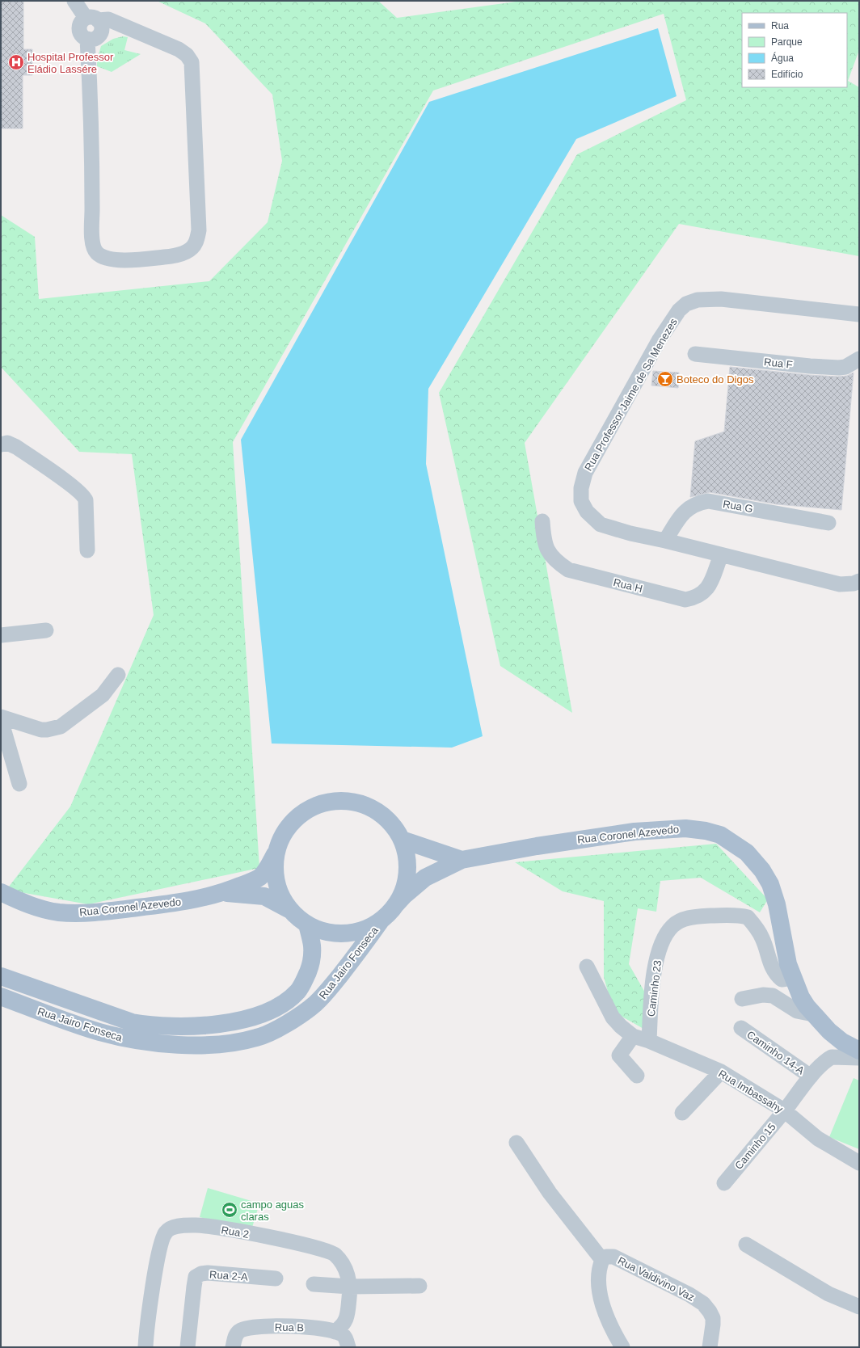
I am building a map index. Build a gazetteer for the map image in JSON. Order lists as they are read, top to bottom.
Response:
{
  "streets": {
    "main road": ["Rua Coronel Azevedo", "Rua Jairo Fonseca"],
    "street": [
      "Rua F",
      "Rua Professor Jaime de Sa Menezes",
      "Rua G",
      "Rua H",
      "Caminho 23",
      "Caminho 14-A",
      "Rua Imbassahy",
      "Caminho 15",
      "Rua 2",
      "Rua 2-A",
      "Rua Valdivino Vaz",
      "Rua B"
    ]
  },
  "crossings": [
    ["Rua Professor Jaime de Sa Menezes", "Rua G"],
    ["Rua Professor Jaime de Sa Menezes", "Rua H"],
    ["Rua Coronel Azevedo", "Caminho 23"],
    ["Caminho 23", "Rua Imbassahy"],
    ["Caminho 14-A", "Caminho 15"],
    ["Rua Imbassahy", "Caminho 15"],
    ["Rua 2", "Rua B"]
  ],
  "places": {
    "hospital": ["Hospital Professor Eládio Lassére"],
    "bar": ["Boteco do Digos"],
    "sports": ["campo aguas claras"]
  },
  "legend": [
    "Rua",
    "Parque",
    "Água",
    "Edifício"
  ]
}
